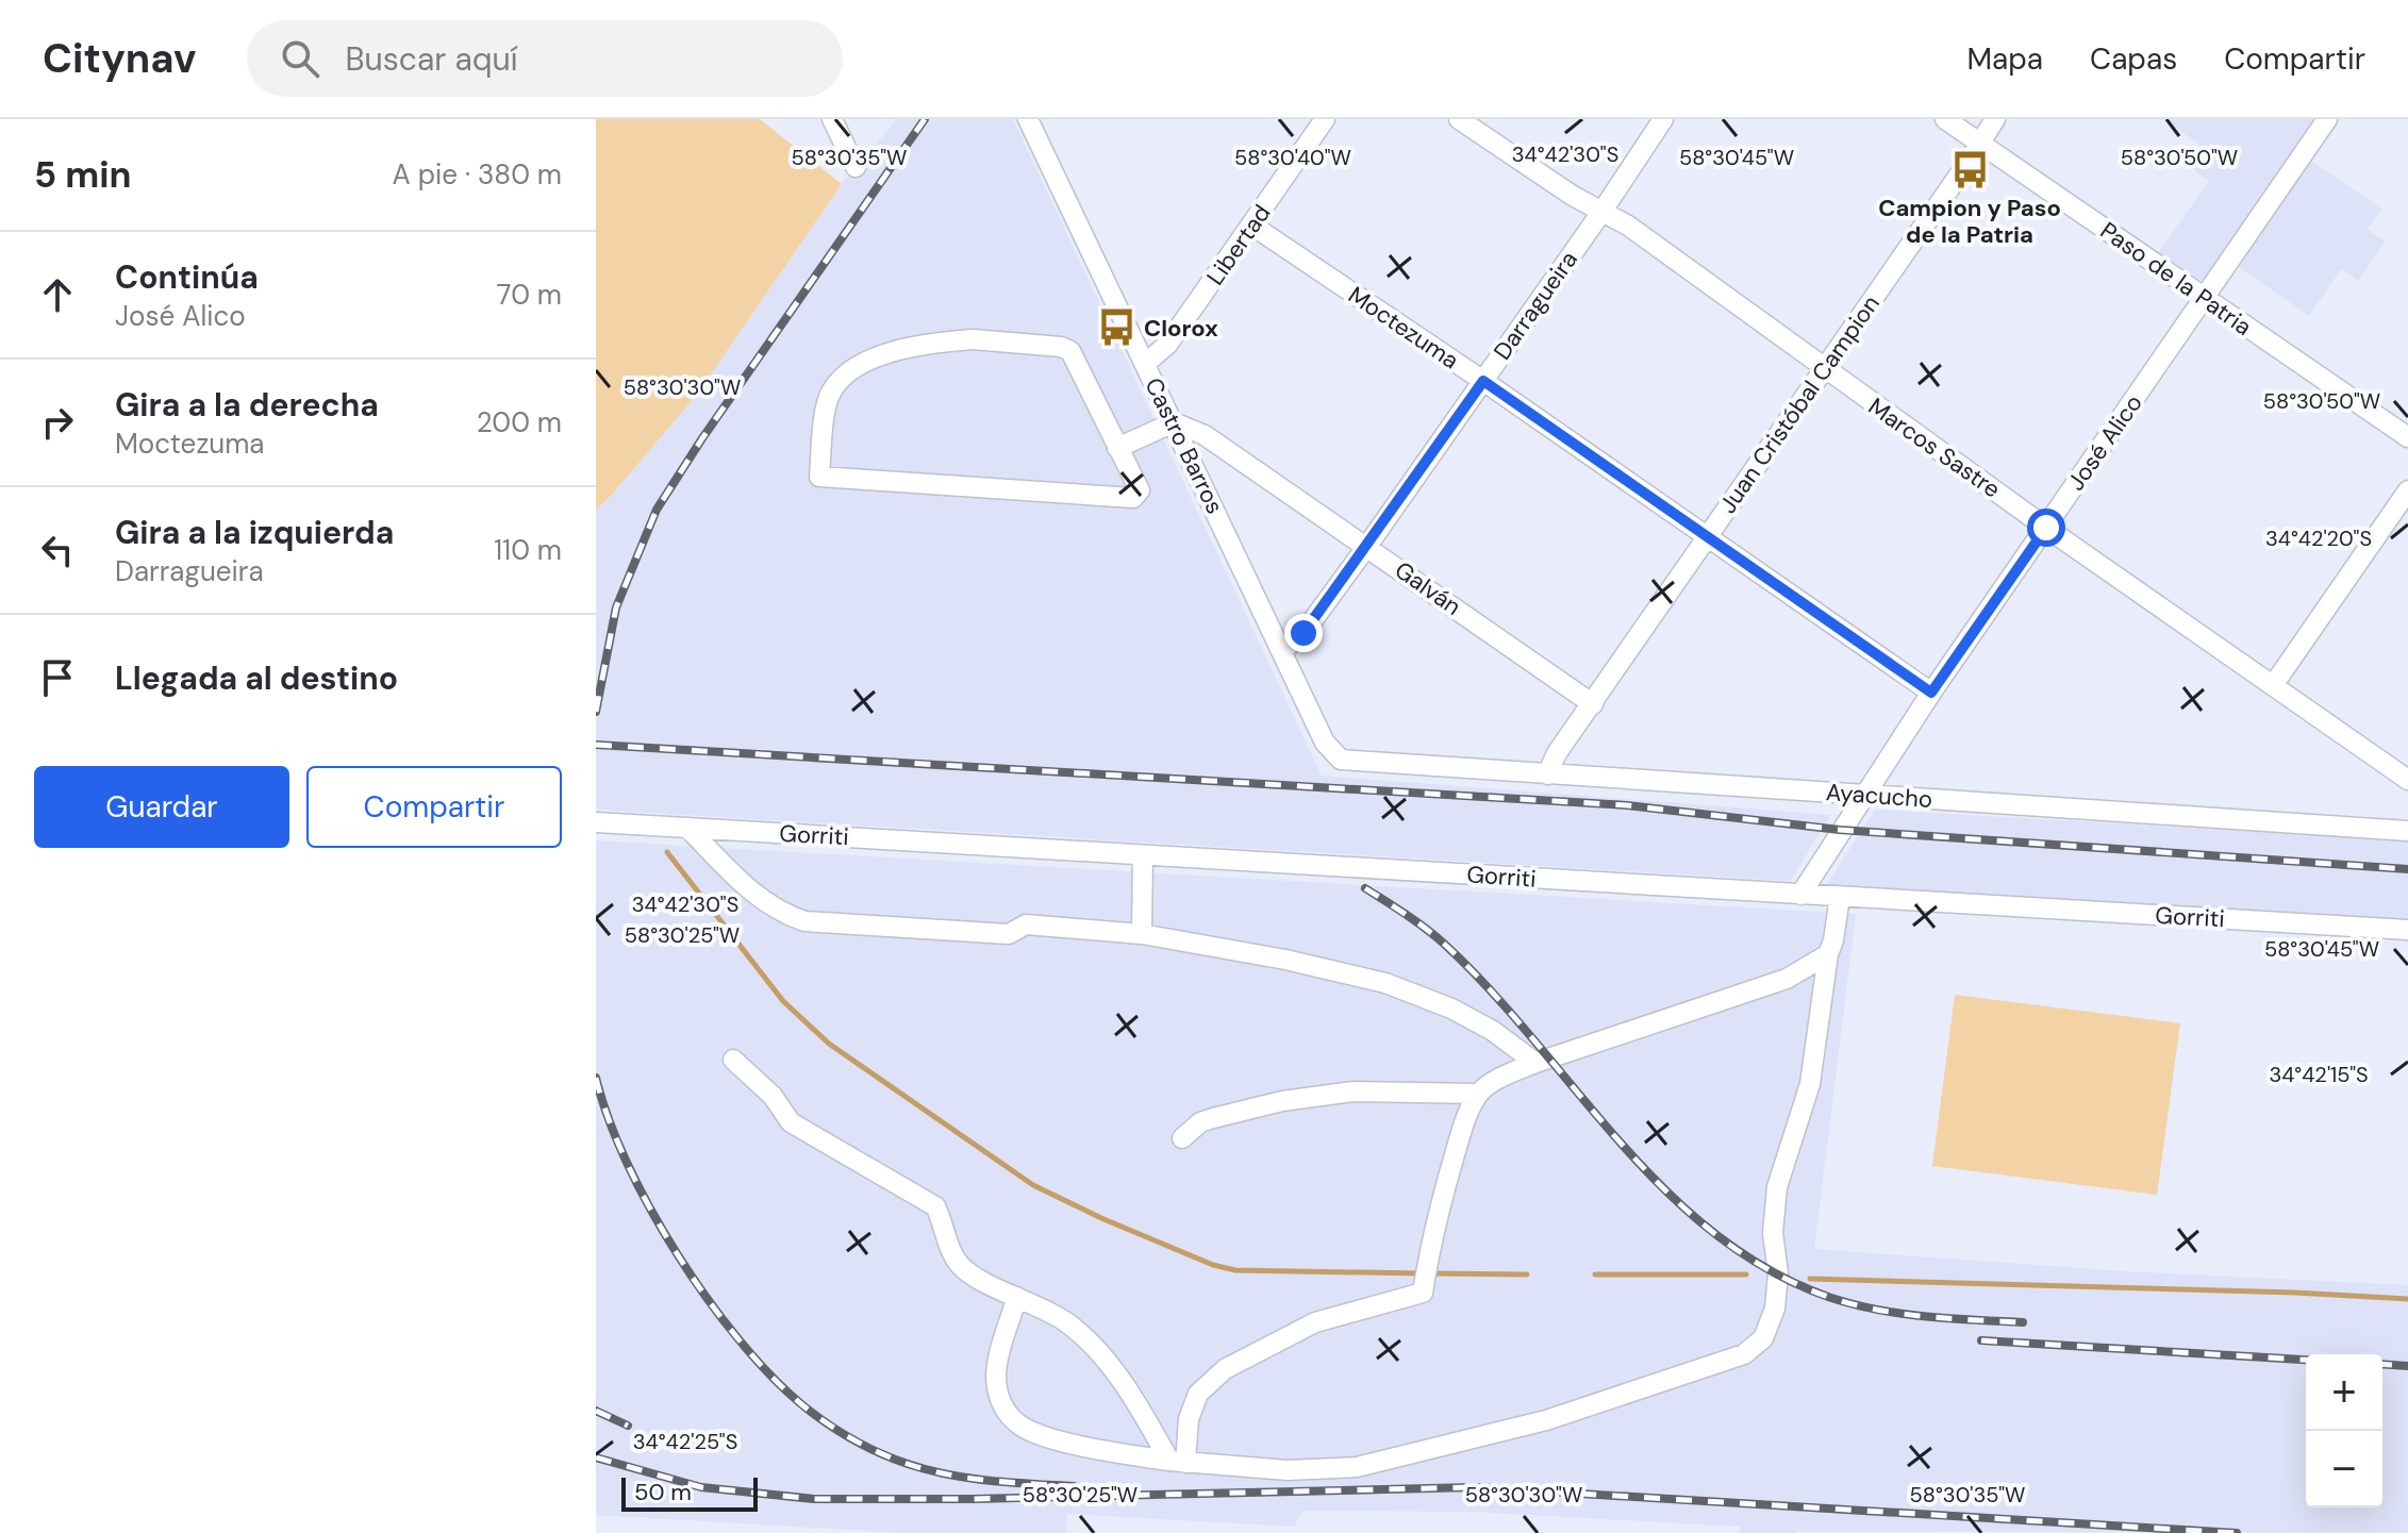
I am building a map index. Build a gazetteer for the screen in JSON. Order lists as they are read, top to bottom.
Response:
{
  "streets": {
    "street": [
      "Libertad",
      "Paso de la Patria",
      "Darragueira",
      "Moctezuma",
      "Juan Cristóbal Campion",
      "José Alico",
      "Castro Barros",
      "Marcos Sastre",
      "Galván",
      "Ayacucho",
      "Gorriti"
    ]
  },
  "crossings": [
    ["Libertad", "Moctezuma"],
    ["Libertad", "Castro Barros"],
    ["Paso de la Patria", "Juan Cristóbal Campion"],
    ["Paso de la Patria", "José Alico"],
    ["Darragueira", "Moctezuma"],
    ["Darragueira", "Castro Barros"],
    ["Darragueira", "Marcos Sastre"],
    ["Darragueira", "Galván"],
    ["Moctezuma", "Juan Cristóbal Campion"],
    ["Moctezuma", "José Alico"],
    ["Juan Cristóbal Campion", "Marcos Sastre"],
    ["Juan Cristóbal Campion", "Galván"],
    ["Juan Cristóbal Campion", "Ayacucho"],
    ["José Alico", "Marcos Sastre"],
    ["José Alico", "Ayacucho"],
    ["José Alico", "Gorriti"],
    ["Castro Barros", "Galván"],
    ["Castro Barros", "Ayacucho"]
  ],
  "places": {
    "bus stop": ["Campion y Paso de la Patria", "Clorox"]
  },
  "scale_bar": "50 m",
  "page": {
    "header": "Citynav",
    "search": "Buscar aquí",
    "nav": ["Mapa", "Capas", "Compartir"],
    "heading": ["5 min", "A pie · 380 m"],
    "list": [
      ["Continúa", "José Alico", "70 m"],
      ["Gira a la derecha", "Moctezuma", "200 m"],
      ["Gira a la izquierda", "Darragueira", "110 m"],
      "Llegada al destino"
    ],
    "buttons": ["Guardar", "Compartir"],
    "map_buttons": ["+", "−"],
    "scale": "50 m"
  },
  "coordinates": [
    "34°42'30\"S",
    "58°30'45\"W",
    "58°30'50\"W",
    "58°30'35\"W",
    "58°30'40\"W",
    "58°30'30\"W",
    "34°42'20\"S",
    "58°30'25\"W",
    "34°42'15\"S",
    "34°42'25\"S"
  ]
}
